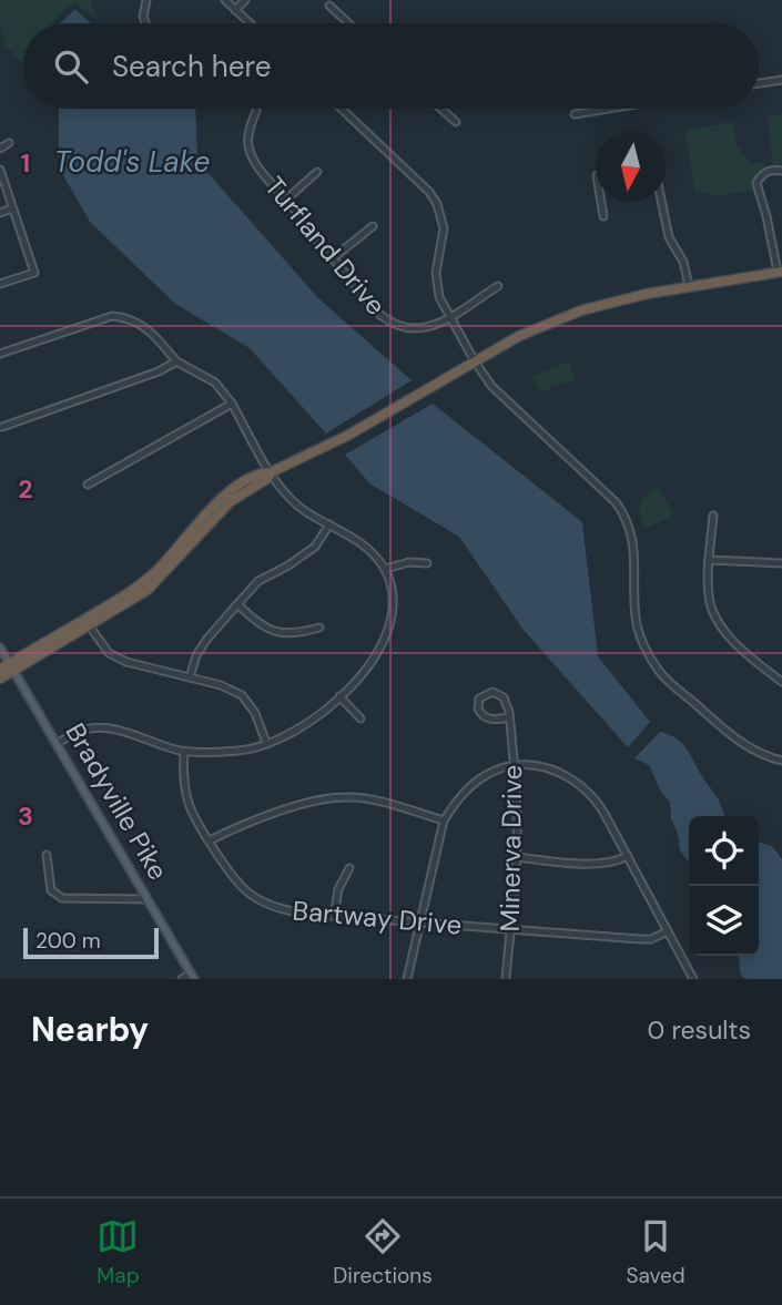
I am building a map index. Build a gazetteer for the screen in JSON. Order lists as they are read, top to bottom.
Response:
{
  "streets": {
    "main road": ["Bradyville Pike"],
    "street": ["Turfland Drive", "Minerva Drive", "Bartway Drive"]
  },
  "crossings": [
    ["Minerva Drive", "Bartway Drive"]
  ],
  "water": ["Todd's Lake"],
  "scale_bar": "200 m",
  "north": "bottom",
  "page": {
    "search": "Search here",
    "scale": "200 m",
    "heading": ["Nearby", "0 results"],
    "nav": ["Map", "Directions", "Saved"]
  },
  "grid": {
    "rows": ["1", "2", "3"]
  }
}
